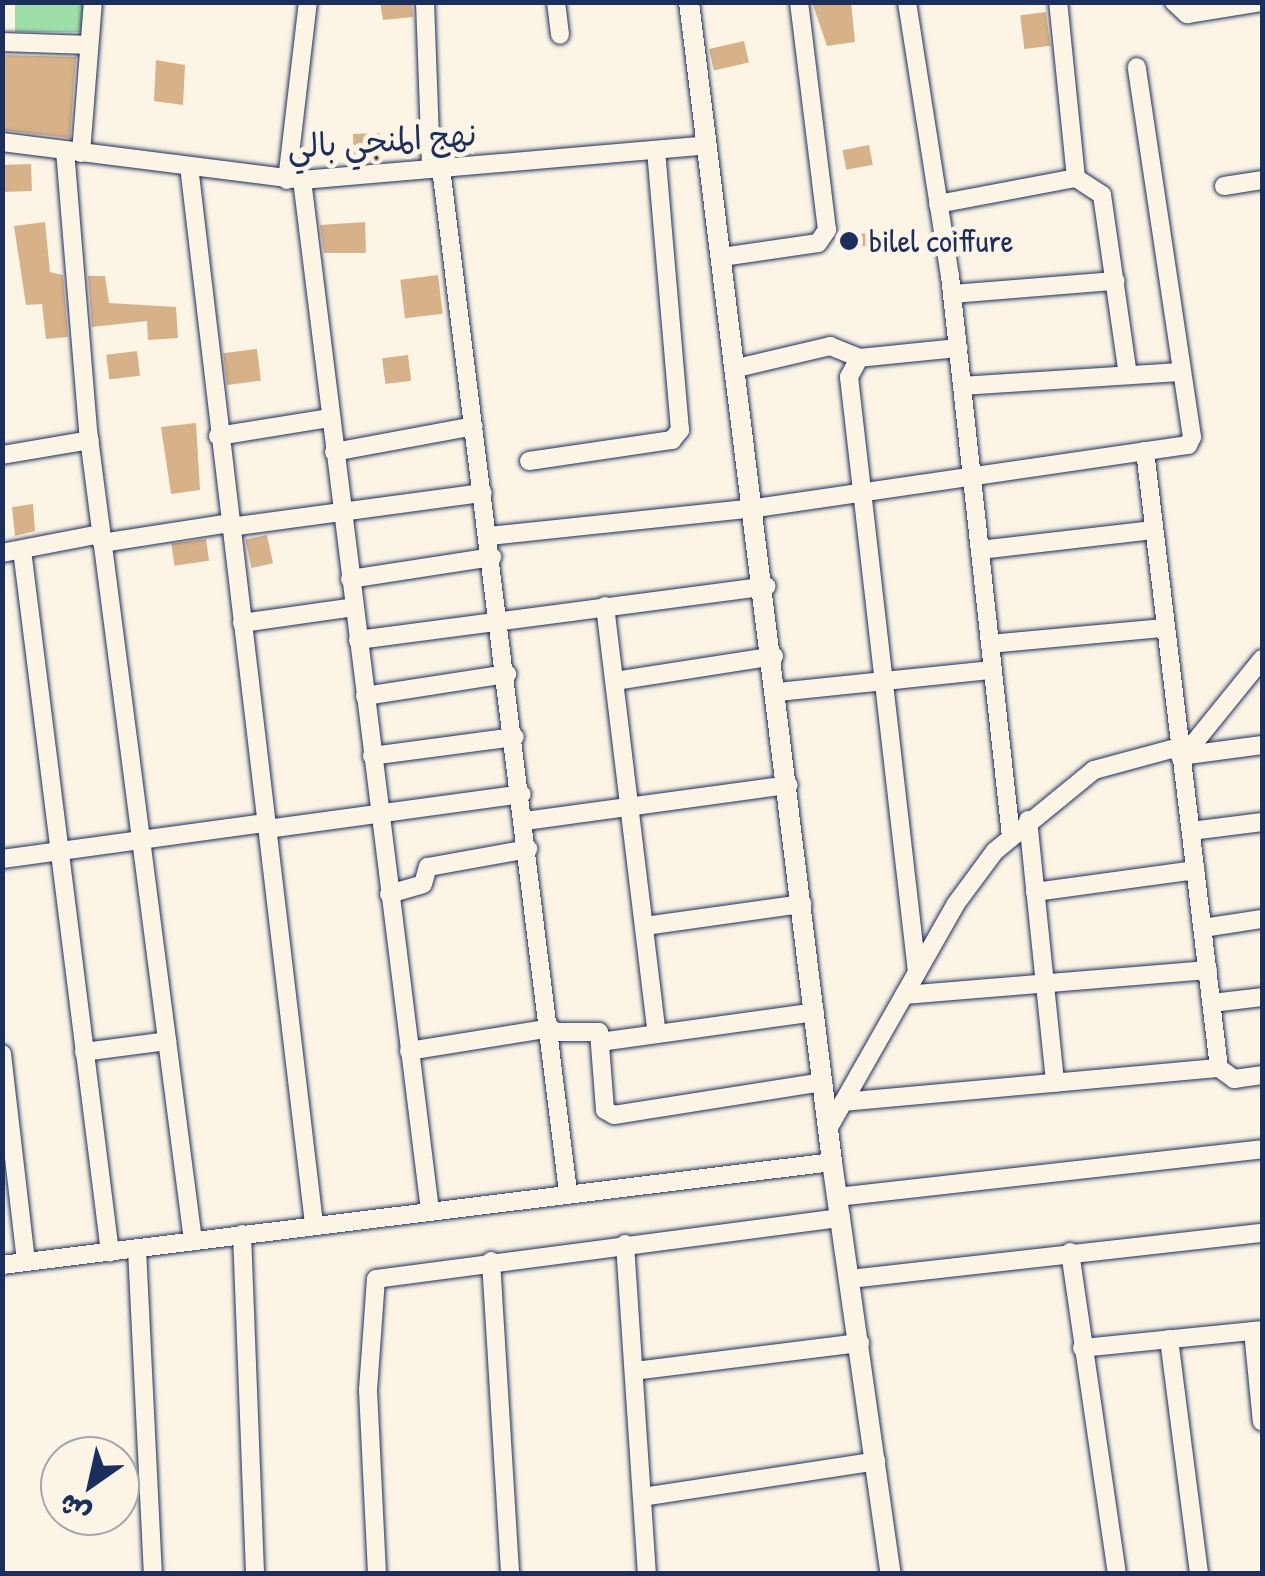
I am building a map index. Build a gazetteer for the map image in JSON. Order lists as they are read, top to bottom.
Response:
{
  "streets": {
    "street": ["نهج المنجي بالي"]
  },
  "places": ["bilel coiffure"],
  "north": "bottom left"
}
